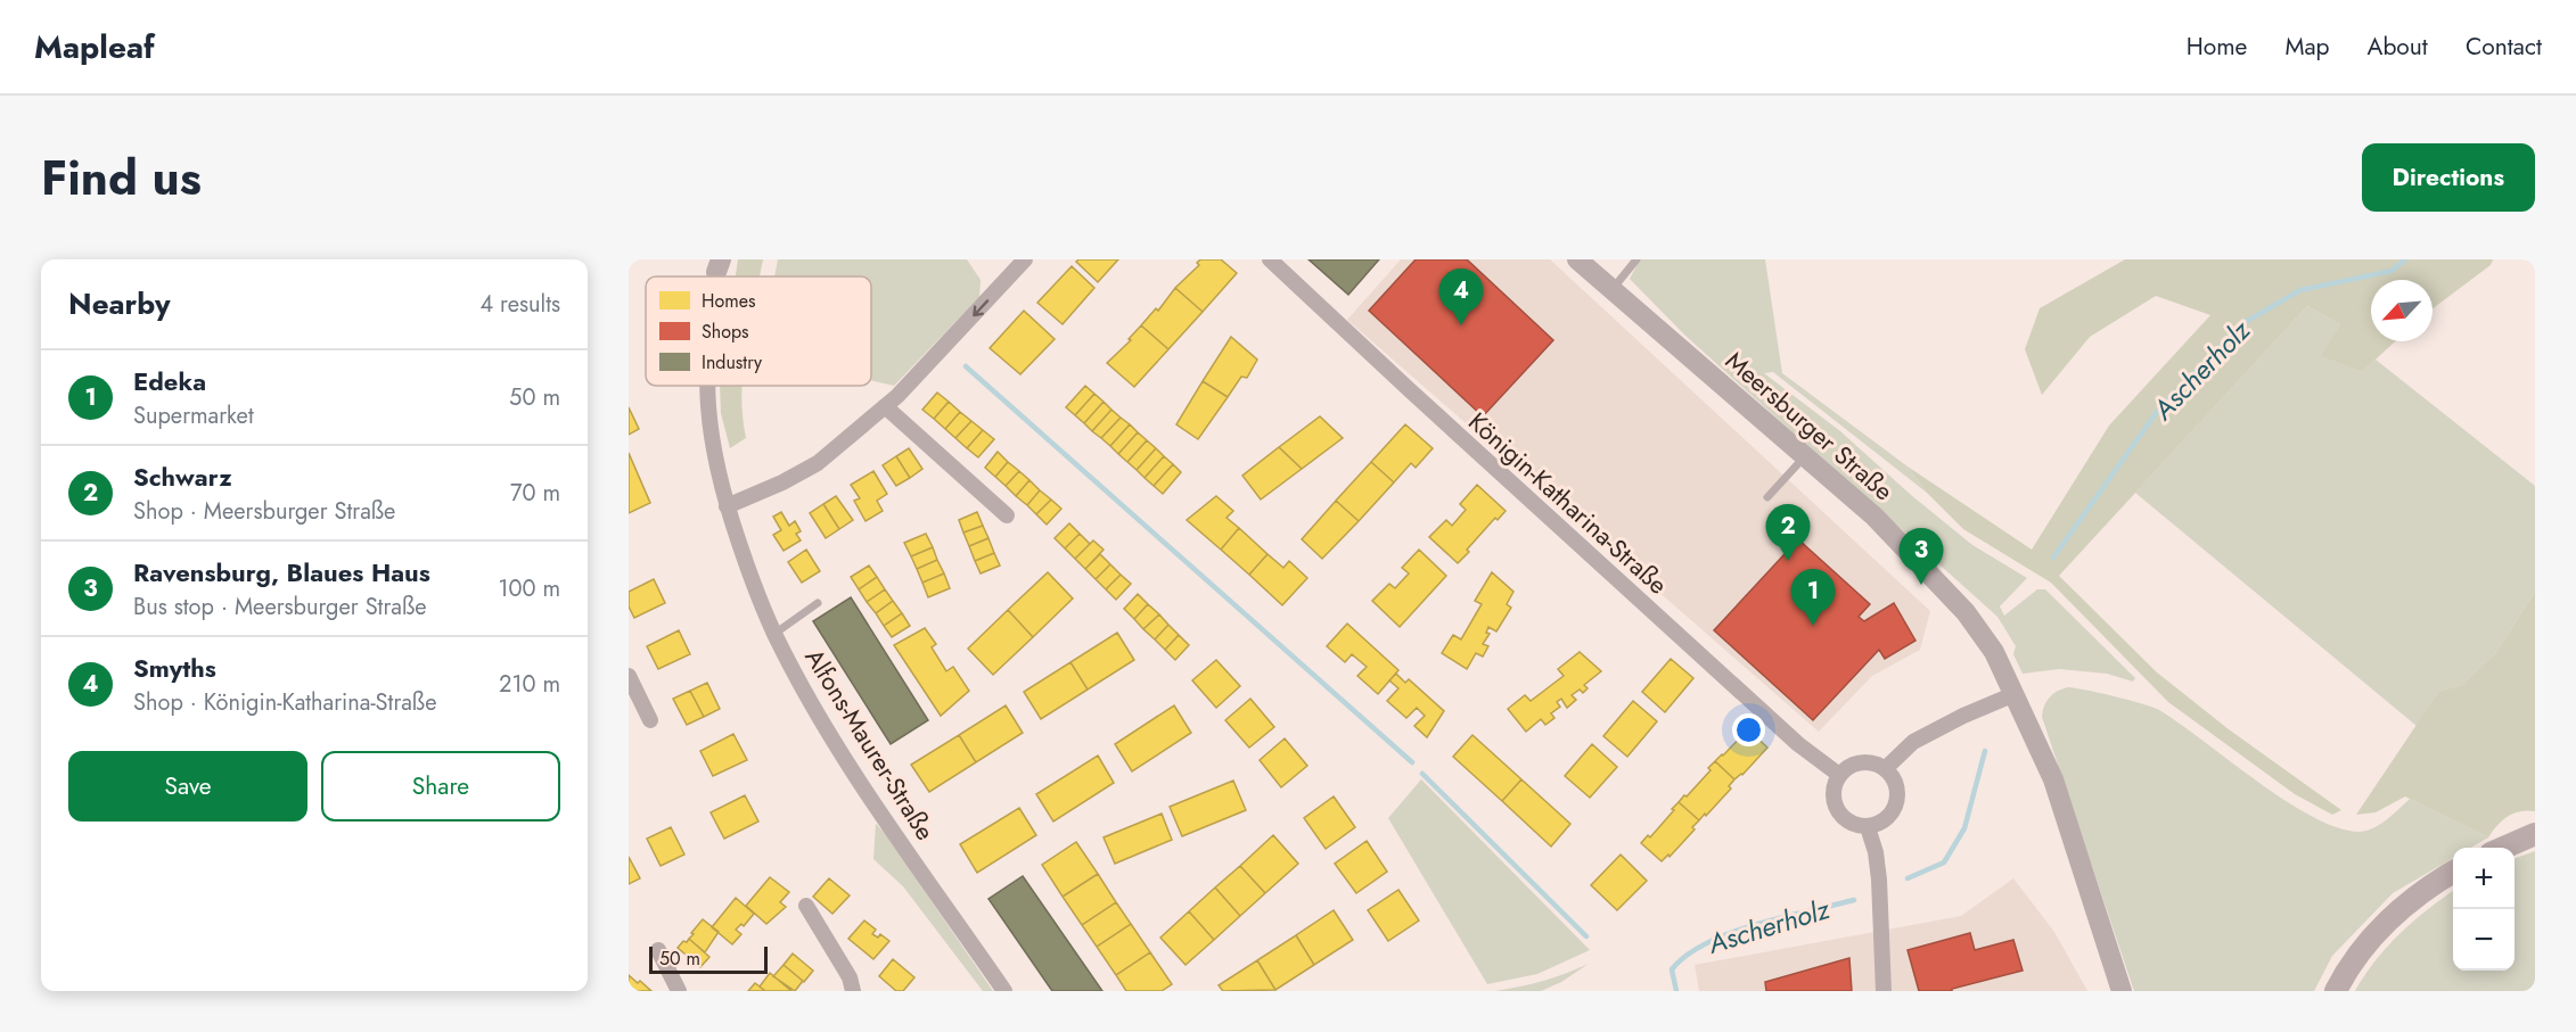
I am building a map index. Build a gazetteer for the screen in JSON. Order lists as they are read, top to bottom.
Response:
{
  "streets": {
    "street": ["Meersburger Straße", "Königin-Katharina-Straße", "Alfons-Maurer-Straße"]
  },
  "water": ["Ascherholz"],
  "legend": ["Homes", "Shops", "Industry"],
  "scale_bar": "50 m",
  "north": "bottom left",
  "page": {
    "header": "Mapleaf",
    "nav": [
      "Home",
      "Map",
      "About",
      "Contact"
    ],
    "title": "Find us",
    "buttons": [
      "Directions",
      ["Save", "Share"]
    ],
    "heading": ["Nearby", "4 results"],
    "pins": [
      "4",
      "2",
      "3",
      "1"
    ],
    "list": [
      {
        "mark": "1",
        "name": "Edeka",
        "note": "Supermarket",
        "value": "50 m"
      },
      {
        "mark": "2",
        "name": "Schwarz",
        "note": "Shop · Meersburger Straße",
        "value": "70 m"
      },
      {
        "mark": "3",
        "name": "Ravensburg, Blaues Haus",
        "note": "Bus stop · Meersburger Straße",
        "value": "100 m"
      },
      {
        "mark": "4",
        "name": "Smyths",
        "note": "Shop · Königin-Katharina-Straße",
        "value": "210 m"
      }
    ],
    "map_buttons": ["+", "−"],
    "scale": "50 m"
  }
}
